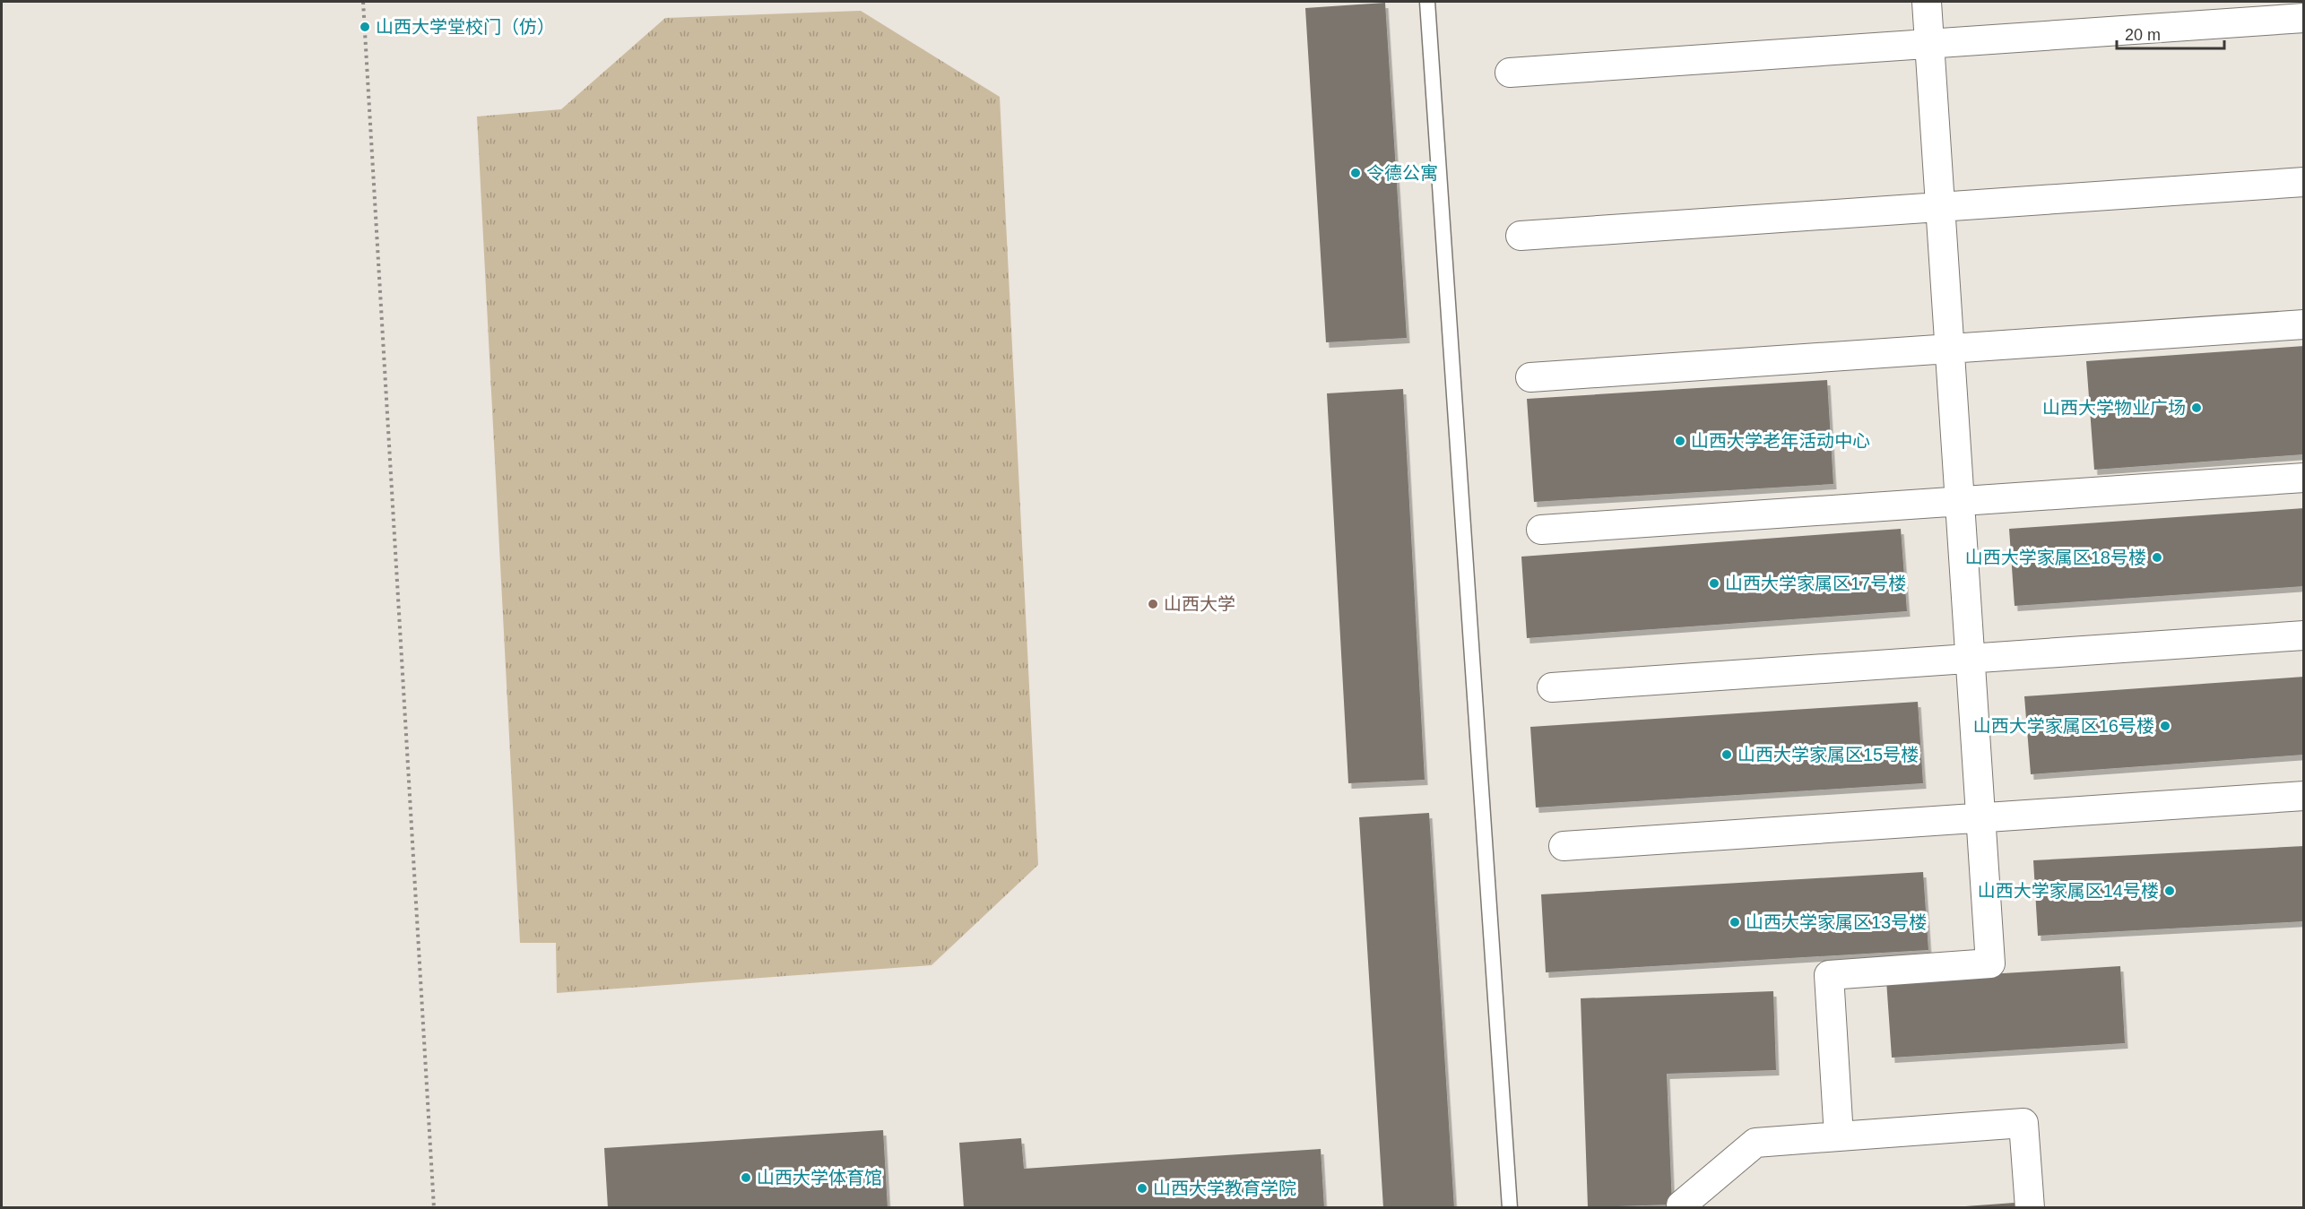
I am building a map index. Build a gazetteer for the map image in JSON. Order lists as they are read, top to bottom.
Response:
{
  "places": [
    "山西大学堂校门（仿）",
    "令德公寓",
    "山西大学物业广场",
    "山西大学老年活动中心",
    "山西大学家属区18号楼",
    "山西大学家属区17号楼",
    "山西大学",
    "山西大学家属区16号楼",
    "山西大学家属区15号楼",
    "山西大学家属区14号楼",
    "山西大学家属区13号楼",
    "山西大学体育馆",
    "山西大学教育学院"
  ],
  "scale_bar": "20 m"
}
